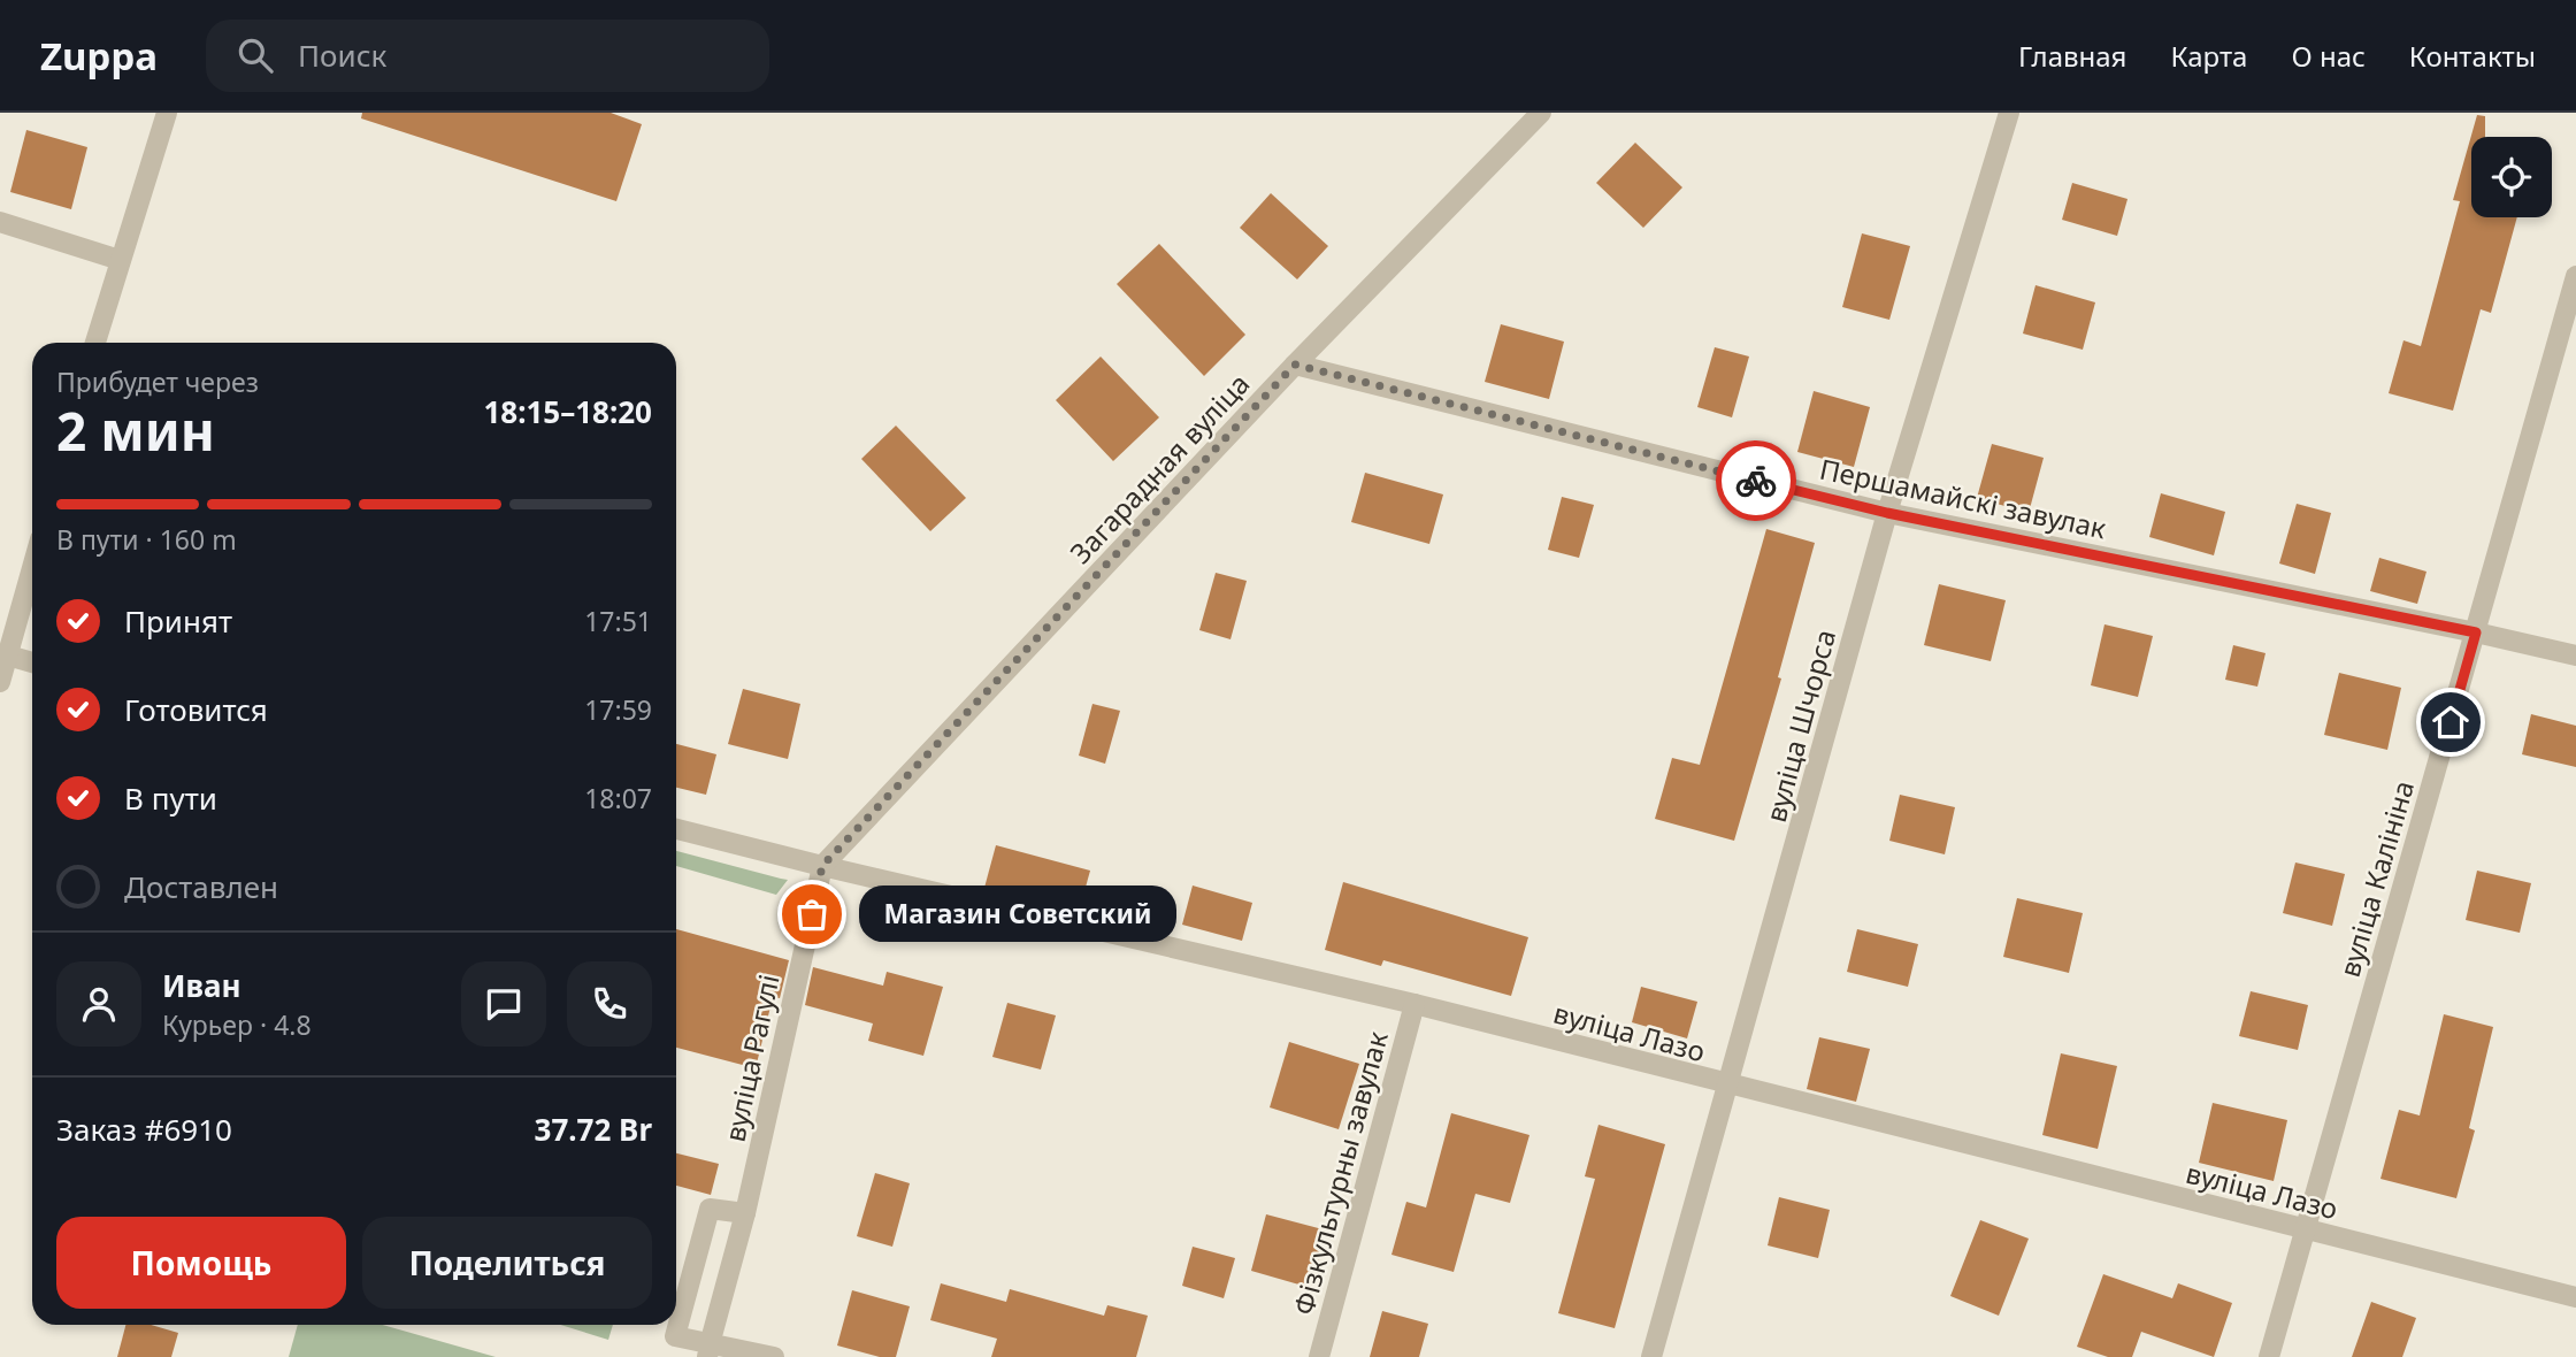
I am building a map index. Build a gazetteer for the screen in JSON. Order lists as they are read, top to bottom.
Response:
{
  "streets": {
    "street": [
      "Загарадная вуліца",
      "Першамайскі завулак",
      "вуліца Шчорса",
      "вуліца Калініна",
      "вуліца Лазо",
      "вуліца Рагулі",
      "Фізкультурны завулак"
    ]
  },
  "crossings": [
    ["Загарадная вуліца", "Першамайскі завулак"],
    ["Загарадная вуліца", "вуліца Лазо"],
    ["Загарадная вуліца", "вуліца Рагулі"],
    ["Першамайскі завулак", "вуліца Шчорса"],
    ["Першамайскі завулак", "вуліца Калініна"],
    ["вуліца Шчорса", "вуліца Лазо"],
    ["вуліца Калініна", "вуліца Лазо"],
    ["вуліца Лазо", "вуліца Рагулі"],
    ["вуліца Лазо", "Фізкультурны завулак"]
  ],
  "places": ["Магазин Советский"],
  "page": {
    "header": "Zuppa",
    "search": "Поиск",
    "nav": [
      "Главная",
      "Карта",
      "О нас",
      "Контакты"
    ],
    "heading": ["2 мин", "Прибудет через", "18:15–18:20"],
    "panel": [
      "Иван",
      "Курьер · 4.8",
      "Заказ #6910",
      "37.72 Br"
    ],
    "bar": "В пути · 160 m",
    "list": [
      ["Принят", "17:51"],
      ["Готовится", "17:59"],
      ["В пути", "18:07"],
      "Доставлен"
    ],
    "bubble": "Магазин Советский",
    "buttons": ["Помощь", "Поделиться"]
  }
}
